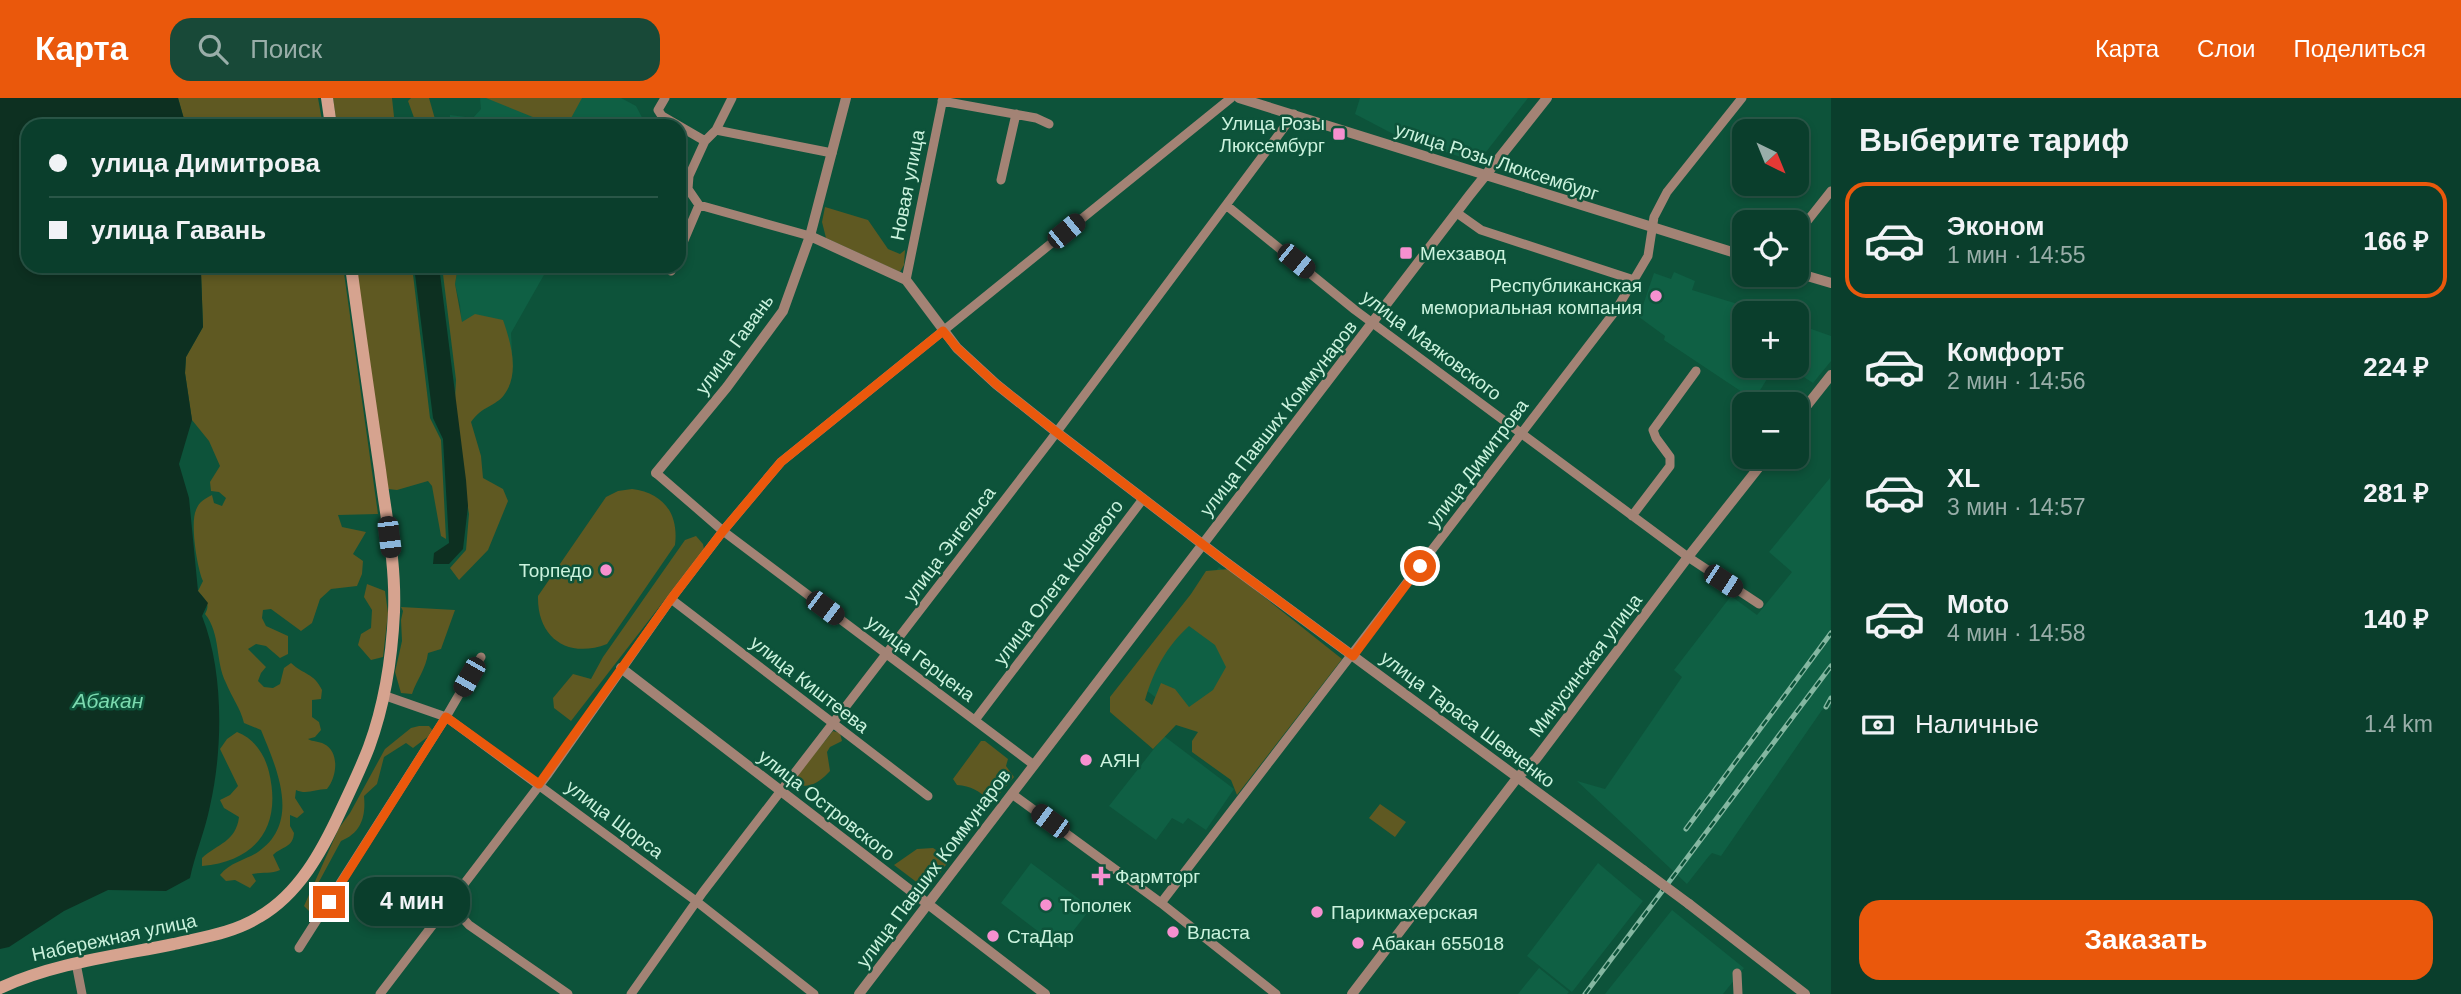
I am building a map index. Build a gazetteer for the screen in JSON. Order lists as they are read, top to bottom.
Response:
{
  "streets": {
    "main road": ["Набережная улица"],
    "street": [
      "улица Розы Люксембург",
      "Новая улица",
      "улица Гавань",
      "улица Маяковского",
      "улица Павших Коммунаров",
      "улица Димитрова",
      "улица Энгельса",
      "улица Олега Кошевого",
      "улица Герцена",
      "Минусинская улица",
      "улица Киштеева",
      "улица Тараса Шевченко",
      "улица Островского",
      "улица Щорса"
    ]
  },
  "crossings": [
    ["улица Розы Люксембург", "улица Павших Коммунаров"],
    ["улица Розы Люксембург", "улица Димитрова"],
    ["улица Розы Люксембург", "улица Энгельса"],
    ["Новая улица", "улица Тараса Шевченко"],
    ["улица Гавань", "улица Герцена"],
    ["улица Гавань", "улица Тараса Шевченко"],
    ["улица Маяковского", "улица Павших Коммунаров"],
    ["улица Маяковского", "улица Димитрова"],
    ["улица Маяковского", "улица Энгельса"],
    ["улица Маяковского", "Минусинская улица"],
    ["улица Павших Коммунаров", "улица Герцена"],
    ["улица Павших Коммунаров", "улица Тараса Шевченко"],
    ["улица Павших Коммунаров", "улица Островского"],
    ["улица Димитрова", "улица Тараса Шевченко"],
    ["улица Энгельса", "улица Герцена"],
    ["улица Энгельса", "улица Киштеева"],
    ["улица Энгельса", "улица Тараса Шевченко"],
    ["улица Энгельса", "улица Островского"],
    ["улица Энгельса", "улица Щорса"],
    ["улица Олега Кошевого", "улица Герцена"],
    ["улица Олега Кошевого", "улица Тараса Шевченко"],
    ["Минусинская улица", "улица Тараса Шевченко"],
    ["улица Щорса", "Набережная улица"]
  ],
  "water": ["Абакан"],
  "places": {
    "transit": ["Улица Розы Люксембург", "Мехзавод"],
    "other": [
      "Республиканская мемориальная компания",
      "Торпедо",
      "АЯН",
      "Тополек",
      "Парикмахерская",
      "Власта",
      "СтаДар",
      "Абакан 655018"
    ],
    "health": ["Фармторг"]
  },
  "north": "bottom right",
  "page": {
    "header": "Карта",
    "search": "Поиск",
    "nav": ["Карта", "Слои", "Поделиться"],
    "heading": "Выберите тариф",
    "map_buttons": ["+", "−"],
    "banner": ["улица Димитрова", "улица Гавань"],
    "list": [
      {
        "name": "Эконом",
        "note": "1 мин · 14:55",
        "value": "166 ₽"
      },
      {
        "name": "Комфорт",
        "note": "2 мин · 14:56",
        "value": "224 ₽"
      },
      {
        "name": "XL",
        "note": "3 мин · 14:57",
        "value": "281 ₽"
      },
      {
        "name": "Moto",
        "note": "4 мин · 14:58",
        "value": "140 ₽"
      }
    ],
    "pay": ["Наличные", "1.4 km"],
    "bubble": "4 мин",
    "buttons": "Заказать"
  }
}
